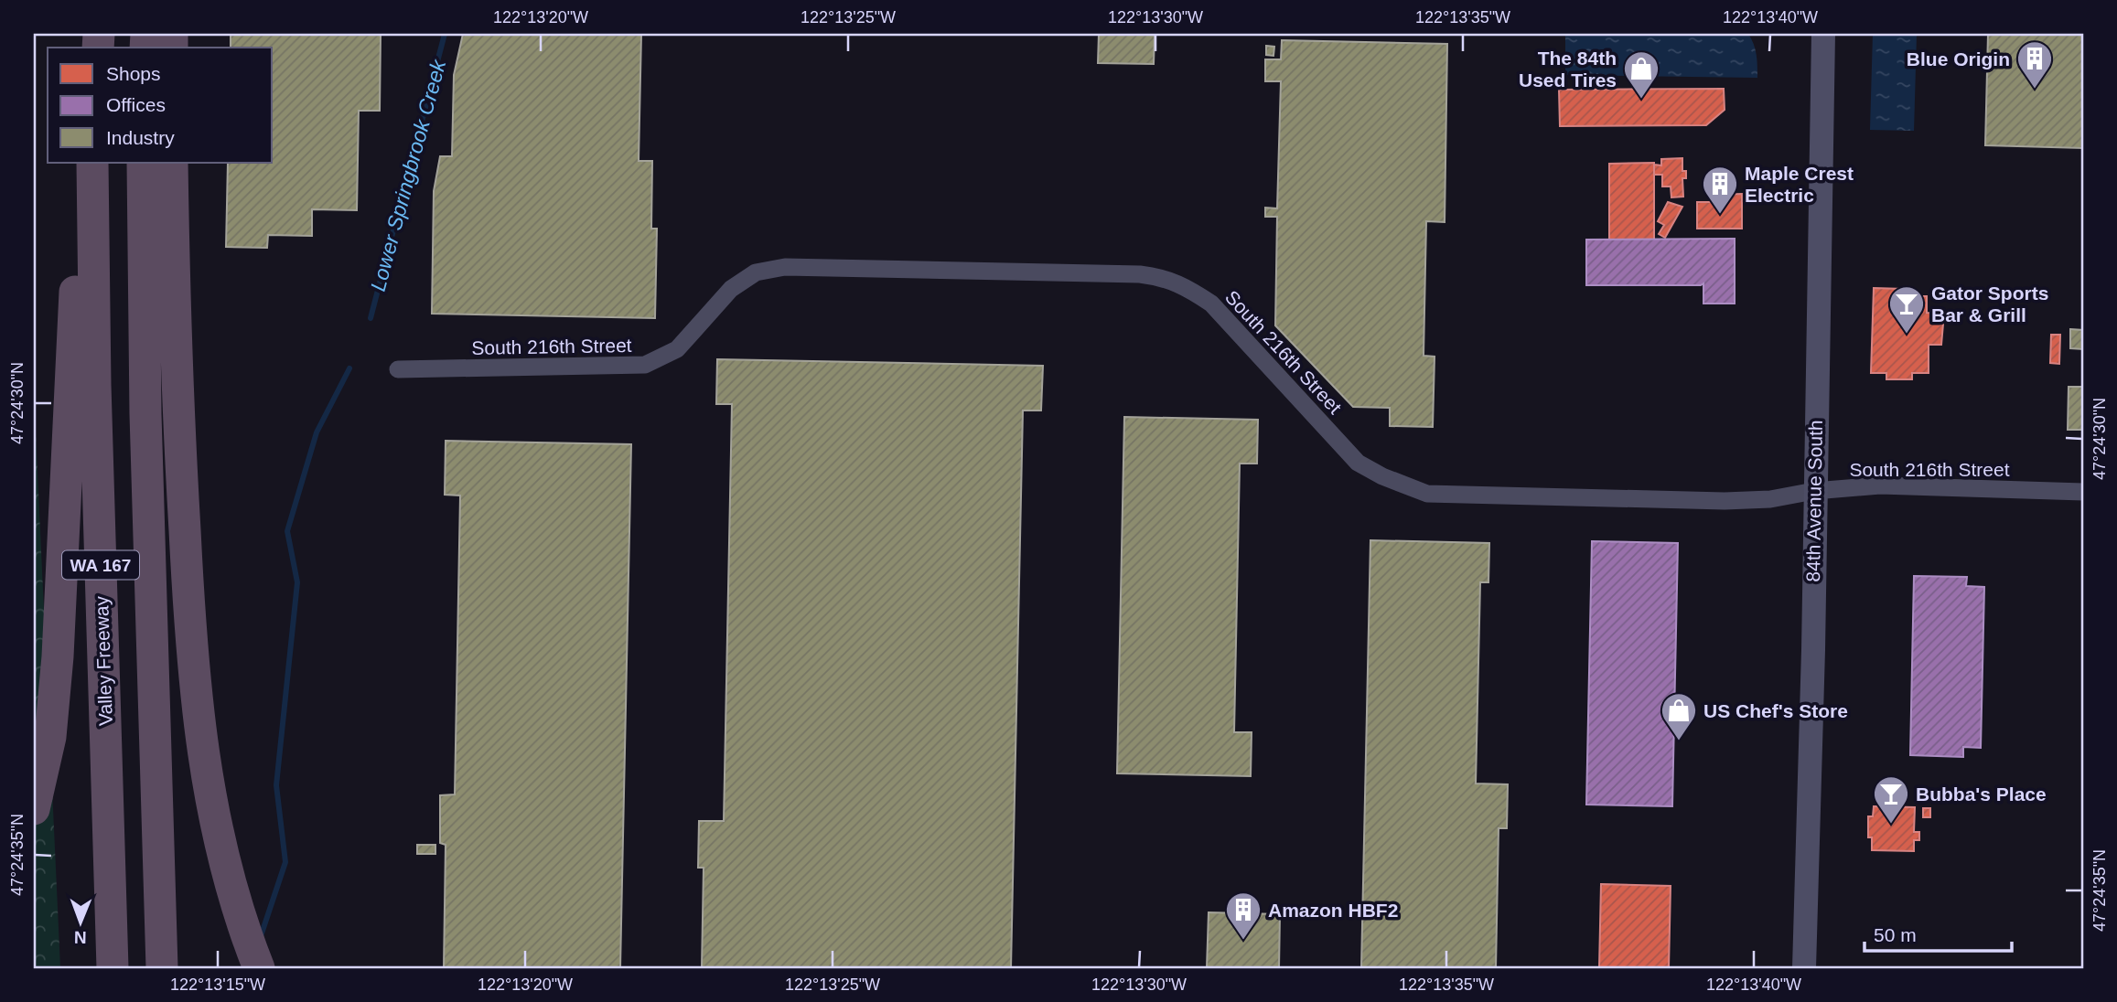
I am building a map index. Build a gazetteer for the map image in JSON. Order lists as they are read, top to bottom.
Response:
{
  "streets": {
    "highway": ["WA 167", "Valley Freeway"],
    "main road": ["84th Avenue South"],
    "street": ["South 216th Street"]
  },
  "crossings": [
    ["South 216th Street", "84th Avenue South"]
  ],
  "water": ["Lower Springbrook Creek"],
  "places": {
    "building": ["Blue Origin", "Maple Crest Electric", "Amazon HBF2"],
    "shop": ["The 84th Used Tires", "US Chef's Store"],
    "bar": ["Gator Sports Bar & Grill", "Bubba's Place"]
  },
  "legend": ["Shops", "Offices", "Industry"],
  "scale_bar": "50 m",
  "north": "bottom",
  "coordinates": [
    "122°13'20\"W",
    "122°13'25\"W",
    "122°13'30\"W",
    "122°13'35\"W",
    "122°13'40\"W",
    "47°24'30\"N",
    "47°24'35\"N",
    "122°13'15\"W"
  ]
}
